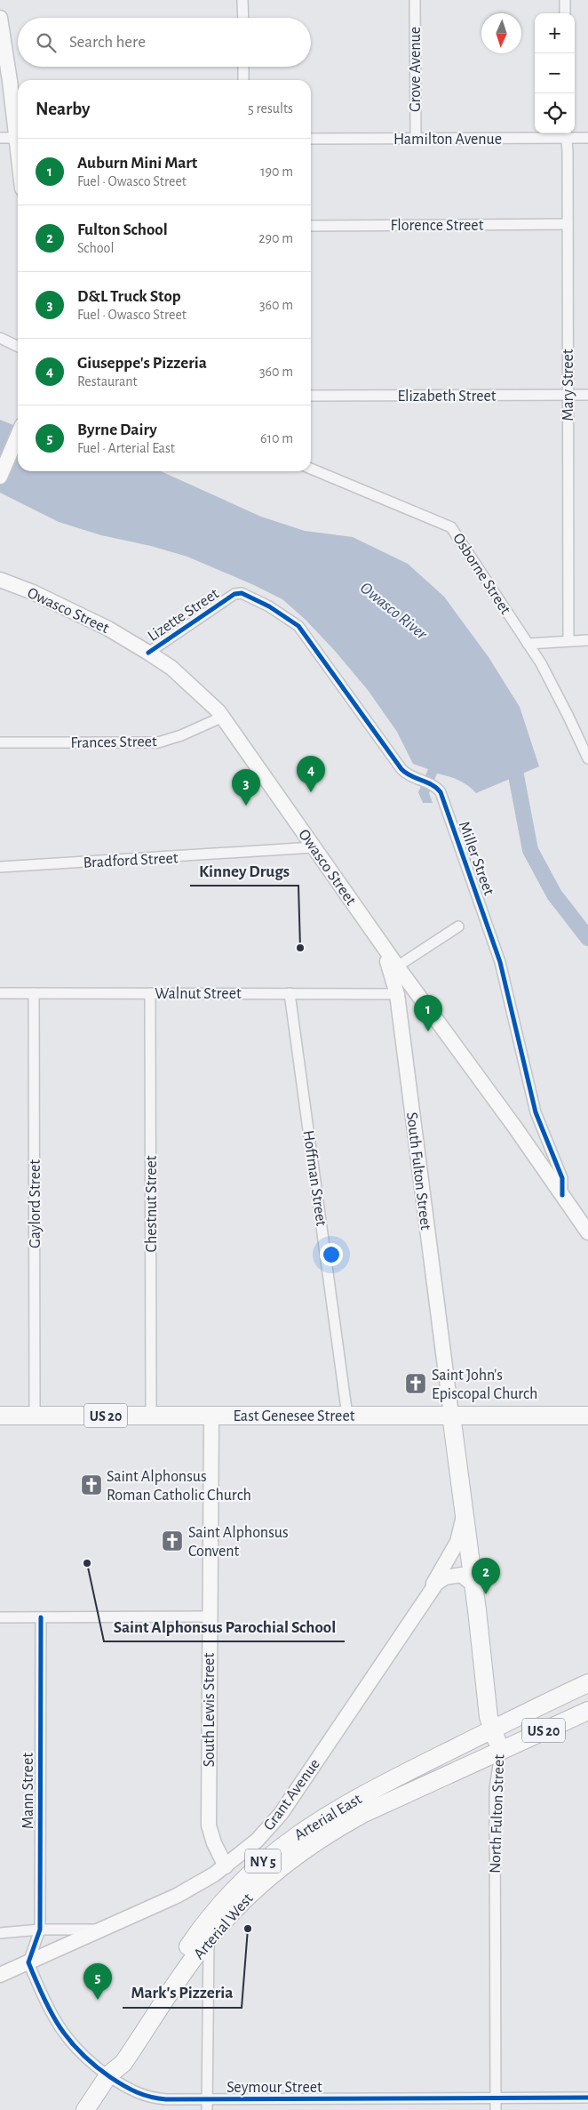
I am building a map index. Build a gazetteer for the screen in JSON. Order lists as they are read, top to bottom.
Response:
{
  "streets": {
    "highway": [
      "US 20",
      "East Genesee Street",
      "North Fulton Street",
      "Arterial East",
      "NY 5",
      "Arterial West"
    ],
    "street": [
      "Grove Avenue",
      "Hamilton Avenue",
      "Florence Street",
      "Mary Street",
      "Elizabeth Street",
      "Osborne Street",
      "Owasco Street",
      "Lizette Street",
      "Frances Street",
      "Miller Street",
      "Bradford Street",
      "Walnut Street",
      "South Fulton Street",
      "Hoffman Street",
      "Gaylord Street",
      "Chestnut Street",
      "South Lewis Street",
      "Mann Street",
      "Grant Avenue",
      "Seymour Street"
    ]
  },
  "crossings": [
    ["Grove Avenue", "Hamilton Avenue"],
    ["Hamilton Avenue", "Mary Street"],
    ["Florence Street", "Mary Street"],
    ["Mary Street", "Elizabeth Street"],
    ["Owasco Street", "Lizette Street"],
    ["Owasco Street", "Frances Street"],
    ["Owasco Street", "Miller Street"],
    ["Owasco Street", "Bradford Street"],
    ["Owasco Street", "South Fulton Street"],
    ["Lizette Street", "Miller Street"],
    ["Walnut Street", "South Fulton Street"],
    ["Walnut Street", "Hoffman Street"],
    ["Walnut Street", "Gaylord Street"],
    ["Walnut Street", "Chestnut Street"],
    ["South Fulton Street", "East Genesee Street"],
    ["South Fulton Street", "North Fulton Street"],
    ["Hoffman Street", "East Genesee Street"],
    ["Gaylord Street", "East Genesee Street"],
    ["Chestnut Street", "East Genesee Street"],
    ["East Genesee Street", "South Lewis Street"],
    ["East Genesee Street", "North Fulton Street"],
    ["South Lewis Street", "Grant Avenue"],
    ["Mann Street", "Grant Avenue"],
    ["Mann Street", "Seymour Street"],
    ["North Fulton Street", "Arterial East"],
    ["North Fulton Street", "Arterial West"],
    ["North Fulton Street", "Seymour Street"],
    ["Arterial East", "NY 5"],
    ["Arterial East", "Arterial West"],
    ["Arterial East", "Seymour Street"],
    ["NY 5", "Arterial West"],
    ["NY 5", "Seymour Street"],
    ["Arterial West", "Seymour Street"]
  ],
  "water": ["Owasco River"],
  "places": {
    "other": ["Kinney Drugs", "Saint Alphonsus Parochial School", "Mark's Pizzeria"],
    "church": ["Saint John's Episcopal Church", "Saint Alphonsus Roman Catholic Church", "Saint Alphonsus Convent"]
  },
  "north": "bottom",
  "page": {
    "map_buttons": ["+", "−"],
    "search": "Search here",
    "heading": ["Nearby", "5 results"],
    "list": [
      {
        "mark": "1",
        "name": "Auburn Mini Mart",
        "note": "Fuel · Owasco Street",
        "value": "190 m"
      },
      {
        "mark": "2",
        "name": "Fulton School",
        "note": "School",
        "value": "290 m"
      },
      {
        "mark": "3",
        "name": "D&L Truck Stop",
        "note": "Fuel · Owasco Street",
        "value": "360 m"
      },
      {
        "mark": "4",
        "name": "Giuseppe's Pizzeria",
        "note": "Restaurant",
        "value": "360 m"
      },
      {
        "mark": "5",
        "name": "Byrne Dairy",
        "note": "Fuel · Arterial East",
        "value": "610 m"
      }
    ],
    "pins": [
      "4",
      "3",
      "1",
      "2",
      "5"
    ]
  }
}
